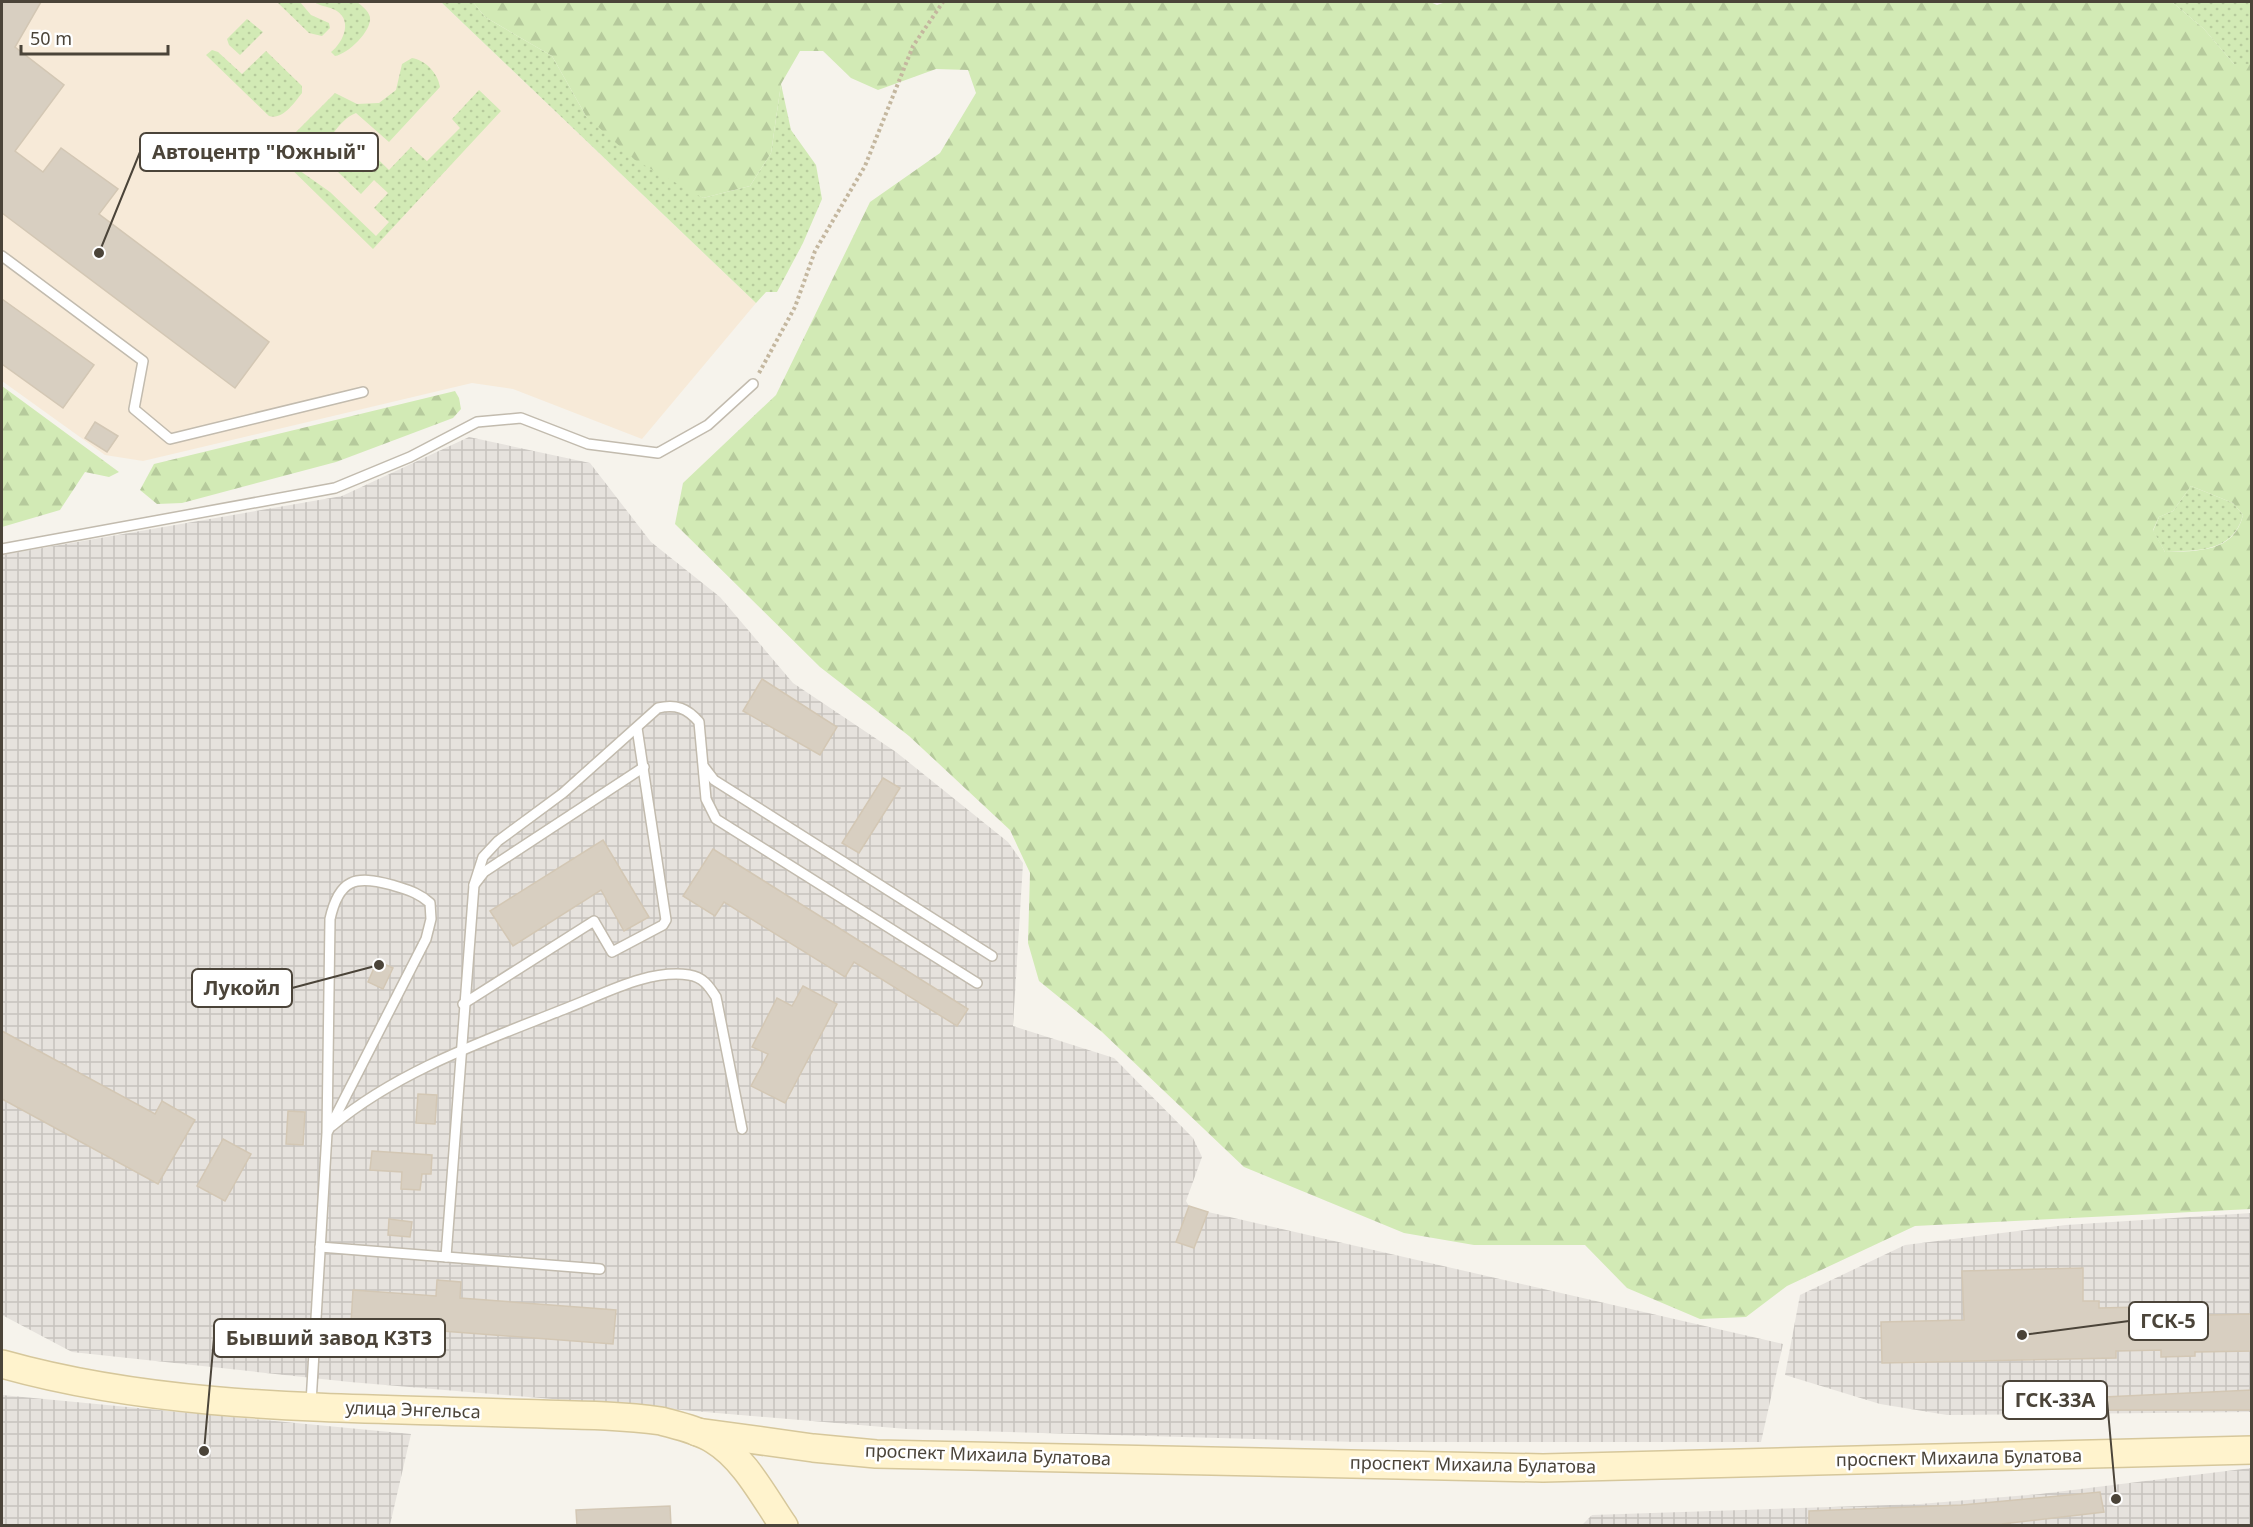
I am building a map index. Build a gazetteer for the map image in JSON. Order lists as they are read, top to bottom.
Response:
{
  "streets": {
    "street": ["улица Энгельса", "проспект Михаила Булатова"]
  },
  "crossings": [
    ["улица Энгельса", "проспект Михаила Булатова"]
  ],
  "places": [
    "Автоцентр \"Южный\"",
    "Лукойл",
    "ГСК-5",
    "Бывший завод КЗТЗ",
    "ГСК-33А"
  ],
  "scale_bar": "50 m"
}
